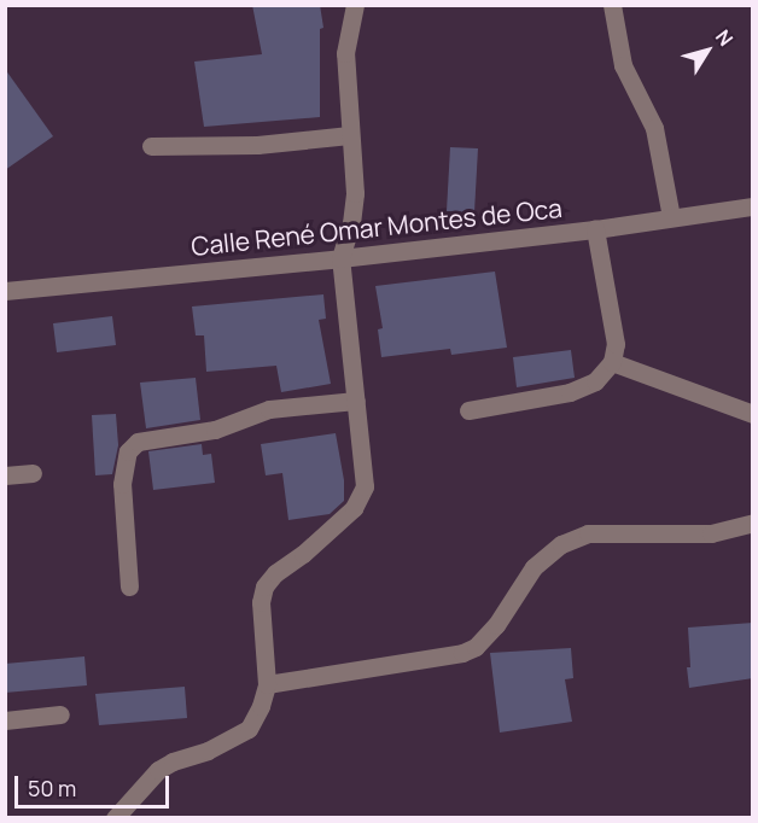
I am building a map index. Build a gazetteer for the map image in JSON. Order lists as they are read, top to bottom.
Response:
{
  "streets": {
    "street": ["Calle René Omar Montes de Oca"]
  },
  "scale_bar": "50 m",
  "north": "top right"
}
